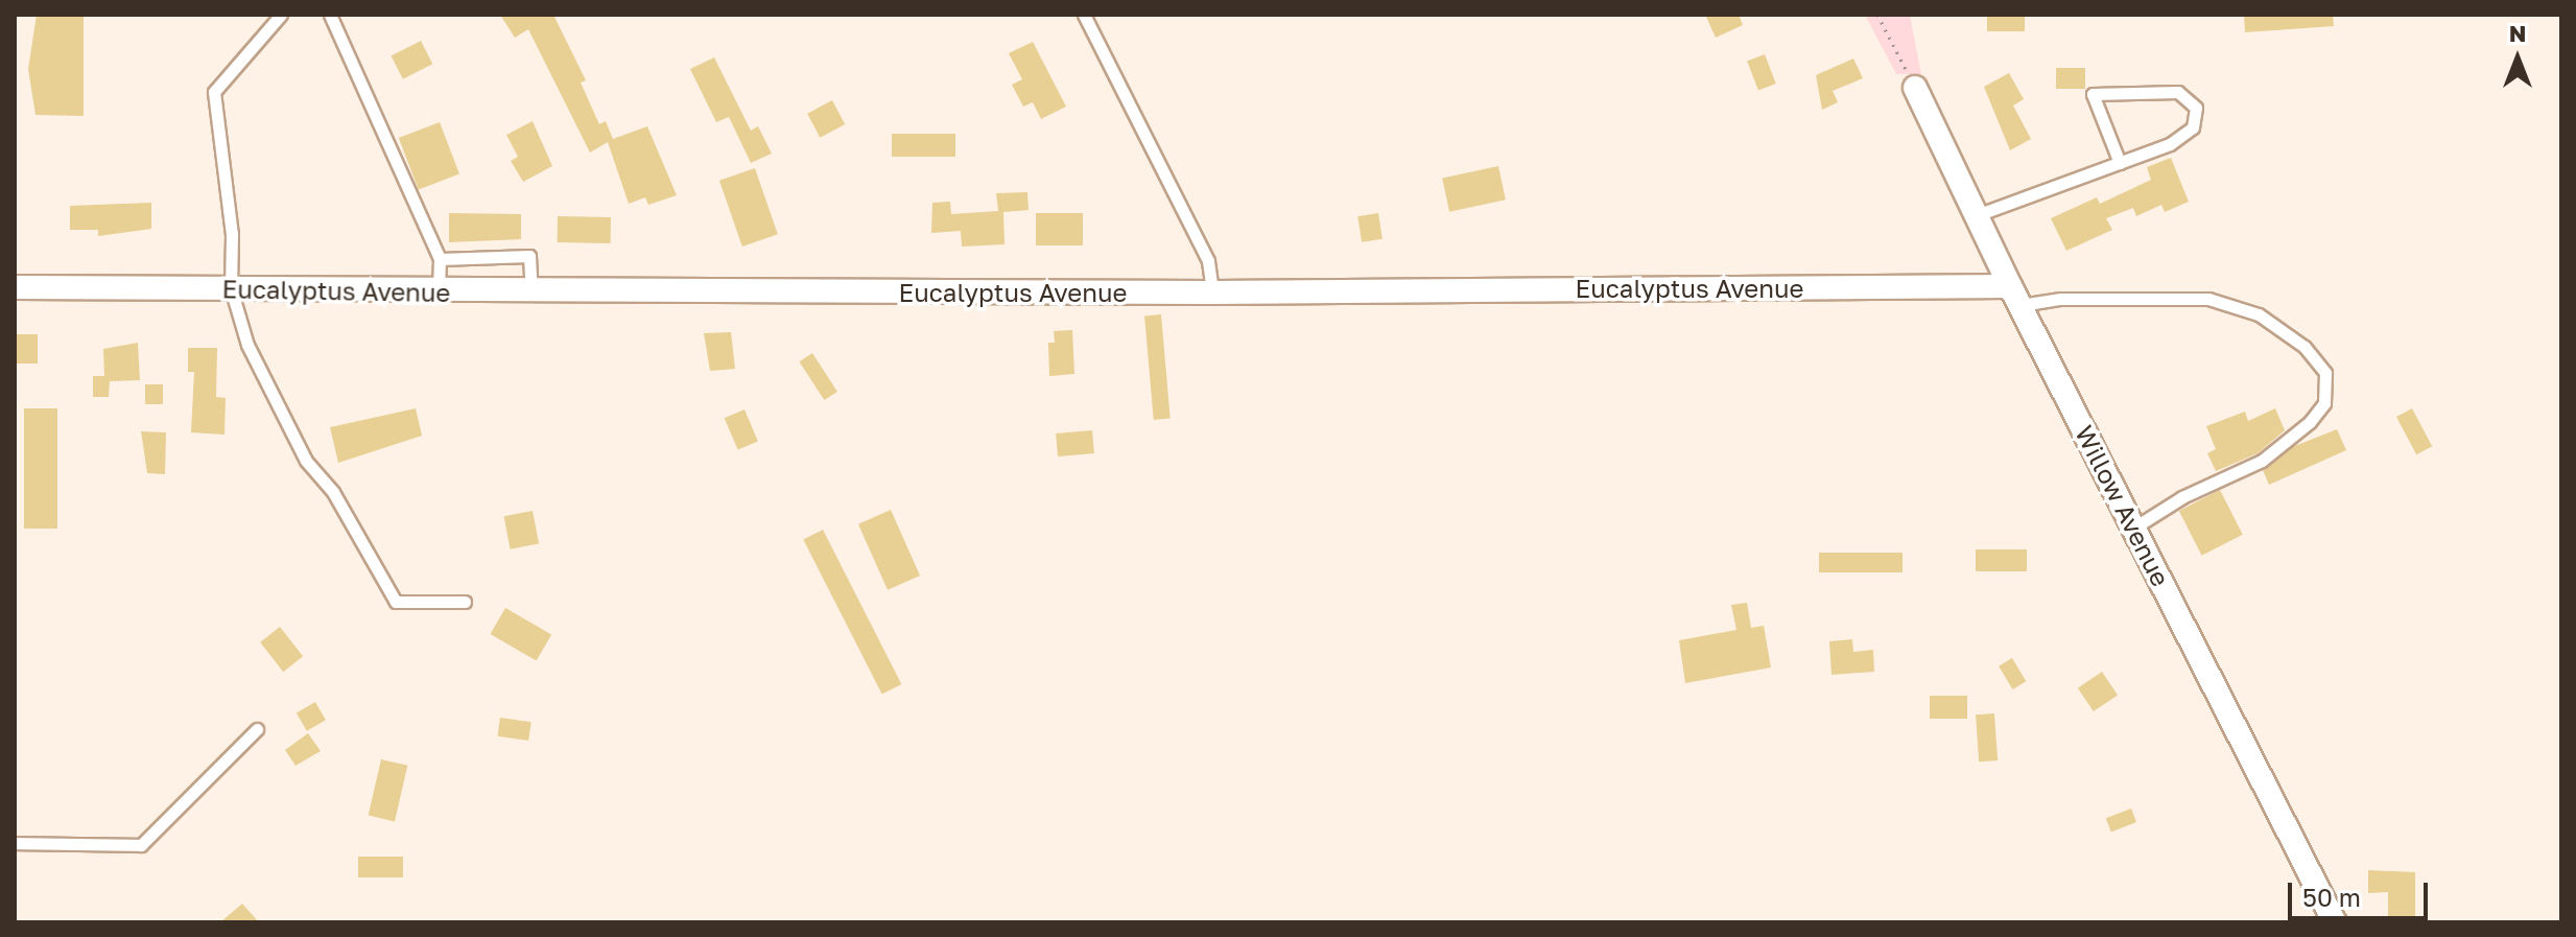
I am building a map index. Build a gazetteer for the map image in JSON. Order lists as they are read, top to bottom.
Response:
{
  "streets": {
    "street": ["Eucalyptus Avenue", "Willow Avenue"]
  },
  "crossings": [
    ["Eucalyptus Avenue", "Willow Avenue"]
  ],
  "scale_bar": "50 m",
  "north": "top"
}
